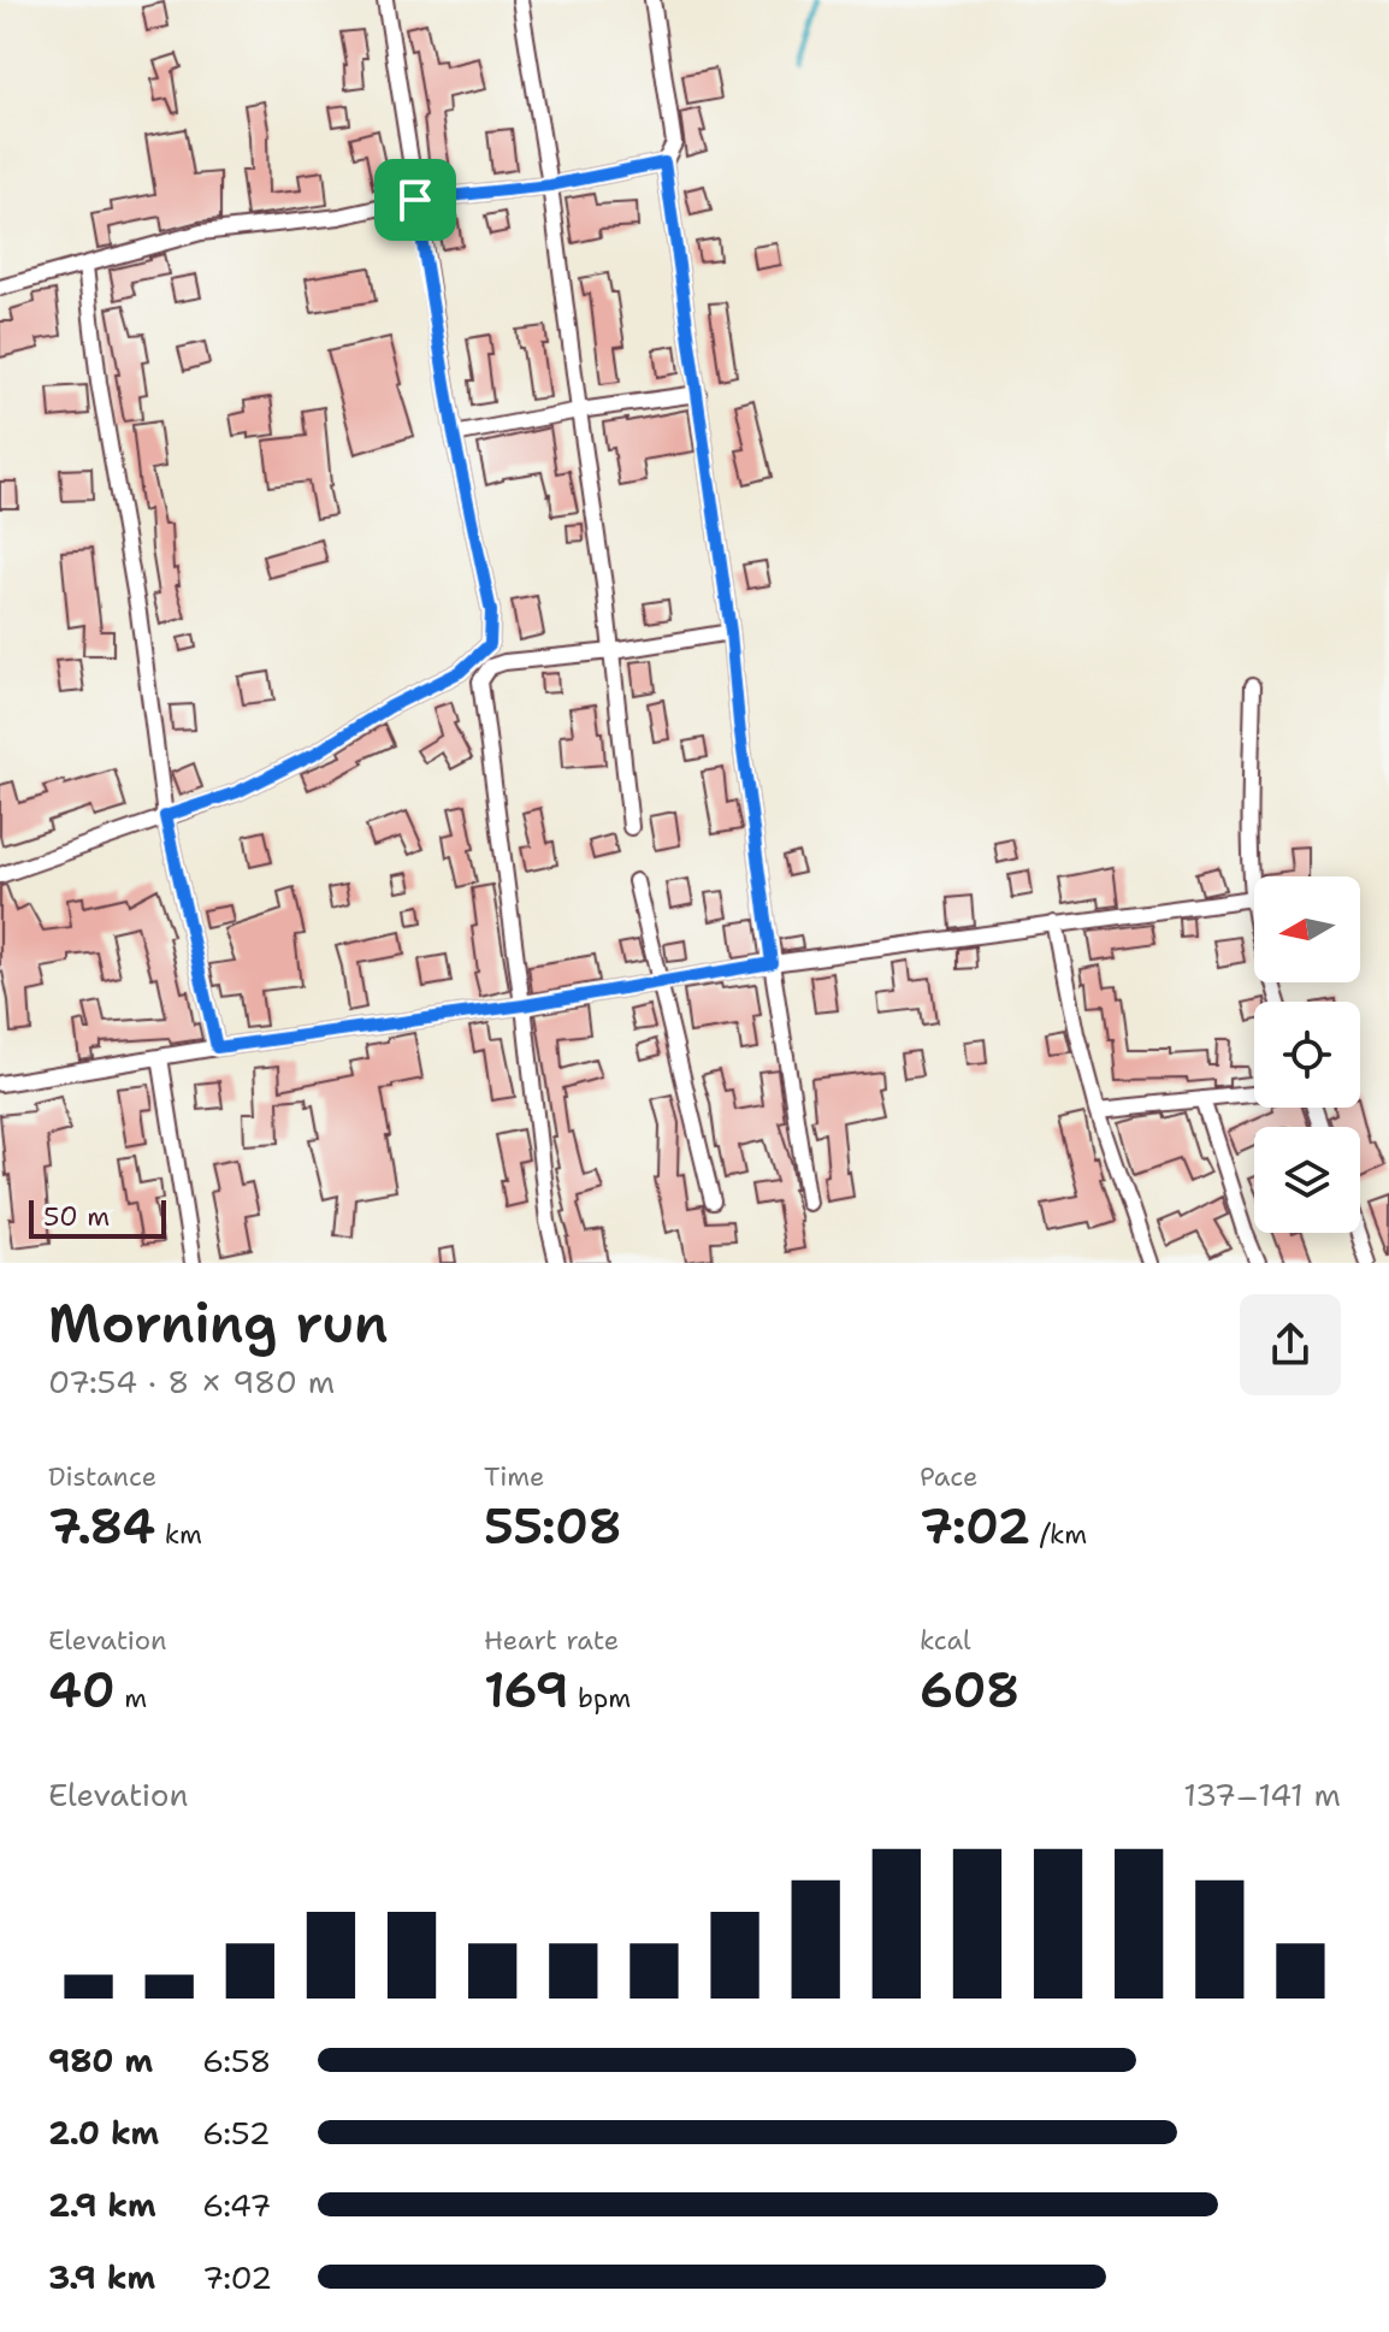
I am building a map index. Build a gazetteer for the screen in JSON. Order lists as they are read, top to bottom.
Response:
{
  "scale_bar": "50 m",
  "north": "left",
  "page": {
    "scale": "50 m",
    "heading": ["Morning run", "07:54 · 8 × 980 m"],
    "stats": [
      ["Distance", "7.84 km"],
      ["Time", "55:08"],
      ["Pace", "7:02 /km"],
      ["Elevation", "40 m"],
      ["Heart rate", "169 bpm"],
      ["kcal", "608"]
    ],
    "chart": ["Elevation", "137–141 m"],
    "list": [
      {
        "name": "980 m",
        "note": "6:58"
      },
      {
        "name": "2.0 km",
        "note": "6:52"
      },
      {
        "name": "2.9 km",
        "note": "6:47"
      },
      {
        "name": "3.9 km",
        "note": "7:02"
      }
    ]
  }
}
